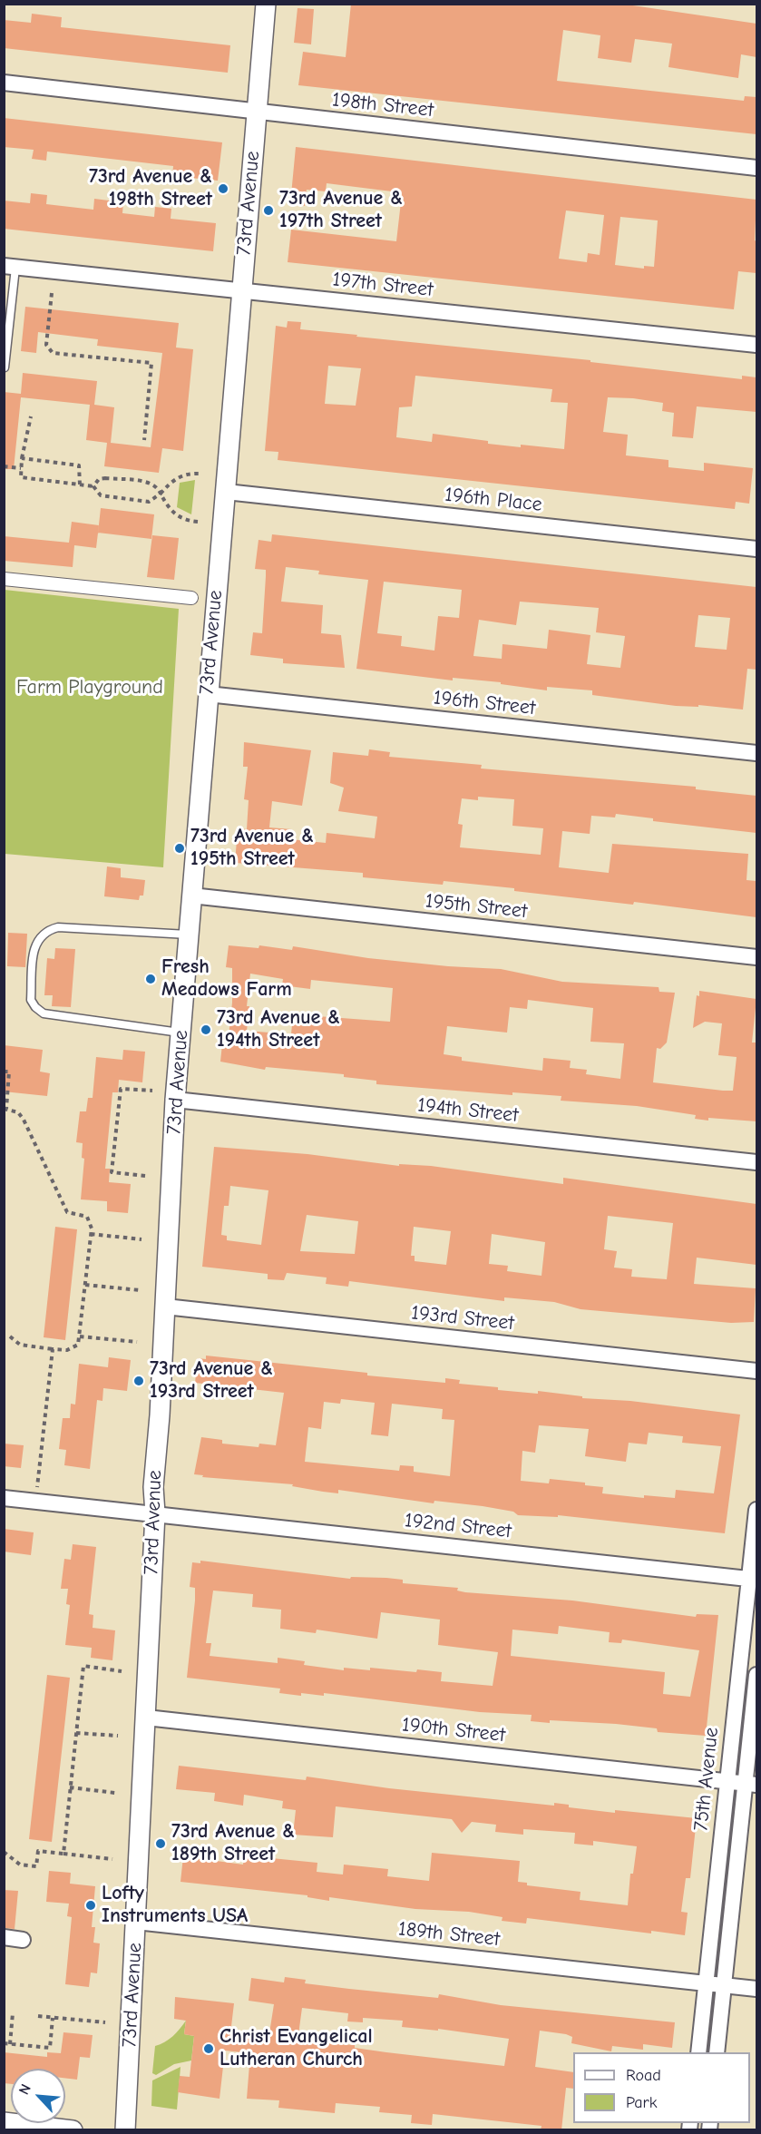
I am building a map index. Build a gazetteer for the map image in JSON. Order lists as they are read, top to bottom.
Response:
{
  "streets": {
    "street": [
      "198th Street",
      "73rd Avenue",
      "197th Street",
      "196th Place",
      "196th Street",
      "195th Street",
      "194th Street",
      "193rd Street",
      "192nd Street",
      "190th Street",
      "75th Avenue",
      "189th Street"
    ]
  },
  "crossings": [
    ["198th Street", "73rd Avenue"],
    ["73rd Avenue", "197th Street"],
    ["73rd Avenue", "196th Place"],
    ["73rd Avenue", "196th Street"],
    ["73rd Avenue", "195th Street"],
    ["73rd Avenue", "194th Street"],
    ["73rd Avenue", "193rd Street"],
    ["73rd Avenue", "192nd Street"],
    ["73rd Avenue", "190th Street"],
    ["73rd Avenue", "189th Street"],
    ["192nd Street", "75th Avenue"],
    ["190th Street", "75th Avenue"],
    ["75th Avenue", "189th Street"]
  ],
  "parks": ["Farm Playground"],
  "places": [
    "73rd Avenue & 198th Street",
    "73rd Avenue & 197th Street",
    "73rd Avenue & 195th Street",
    "Fresh Meadows Farm",
    "73rd Avenue & 194th Street",
    "73rd Avenue & 193rd Street",
    "73rd Avenue & 189th Street",
    "Lofty Instruments USA",
    "Christ Evangelical Lutheran Church"
  ],
  "legend": ["Road", "Park"],
  "north": "top left"
}
